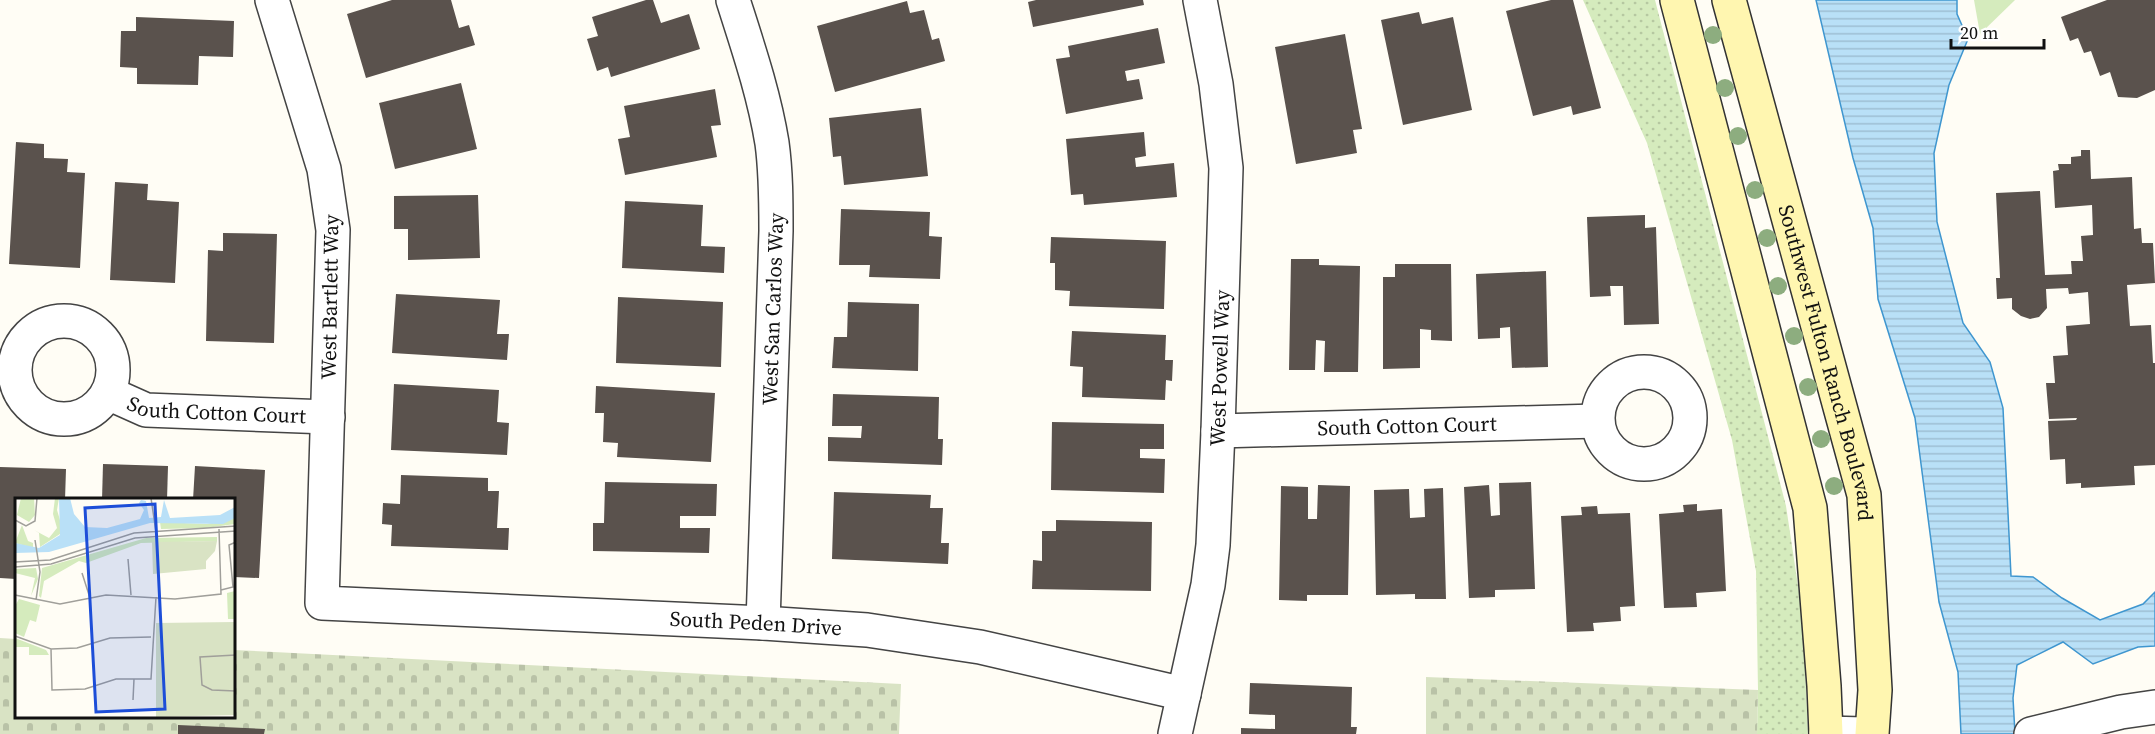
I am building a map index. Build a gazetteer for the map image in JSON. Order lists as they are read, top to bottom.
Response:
{
  "streets": {
    "street": [
      "West Bartlett Way",
      "West San Carlos Way",
      "Southwest Fulton Ranch Boulevard",
      "West Powell Way",
      "South Cotton Court",
      "South Peden Drive"
    ]
  },
  "crossings": [
    ["West Bartlett Way", "South Cotton Court"],
    ["West Bartlett Way", "South Peden Drive"],
    ["West San Carlos Way", "South Peden Drive"],
    ["West Powell Way", "South Cotton Court"],
    ["West Powell Way", "South Peden Drive"]
  ],
  "scale_bar": "20 m"
}
